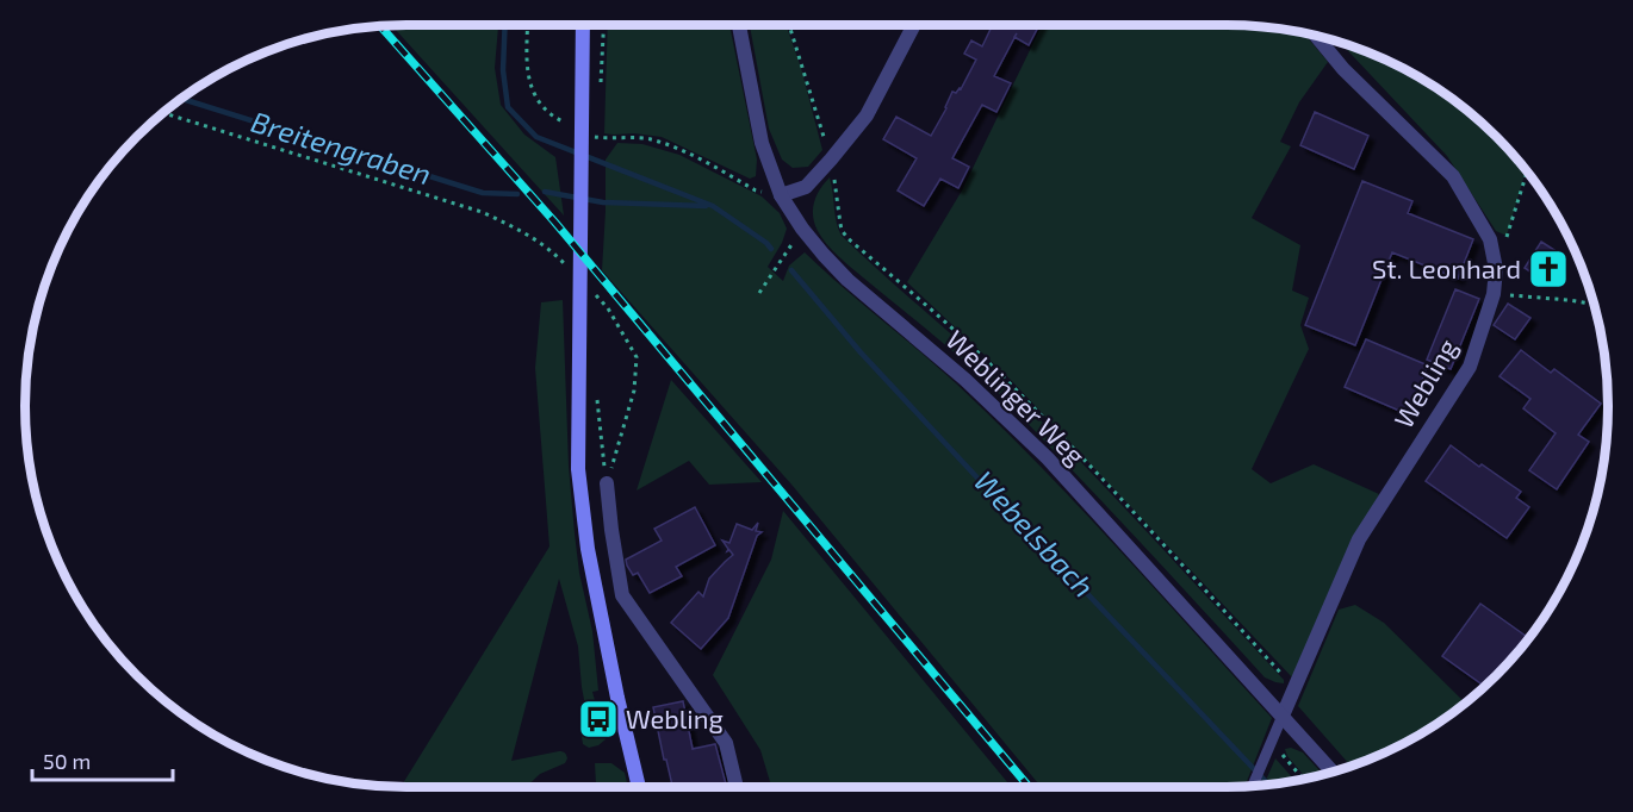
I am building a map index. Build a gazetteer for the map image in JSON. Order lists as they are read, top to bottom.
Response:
{
  "streets": {
    "street": ["Webling", "Weblinger Weg"]
  },
  "crossings": [
    ["Webling", "Weblinger Weg"]
  ],
  "water": ["Breitengraben", "Webelsbach"],
  "places": {
    "church": ["St. Leonhard"],
    "bus stop": ["Webling"]
  },
  "scale_bar": "50 m"
}
